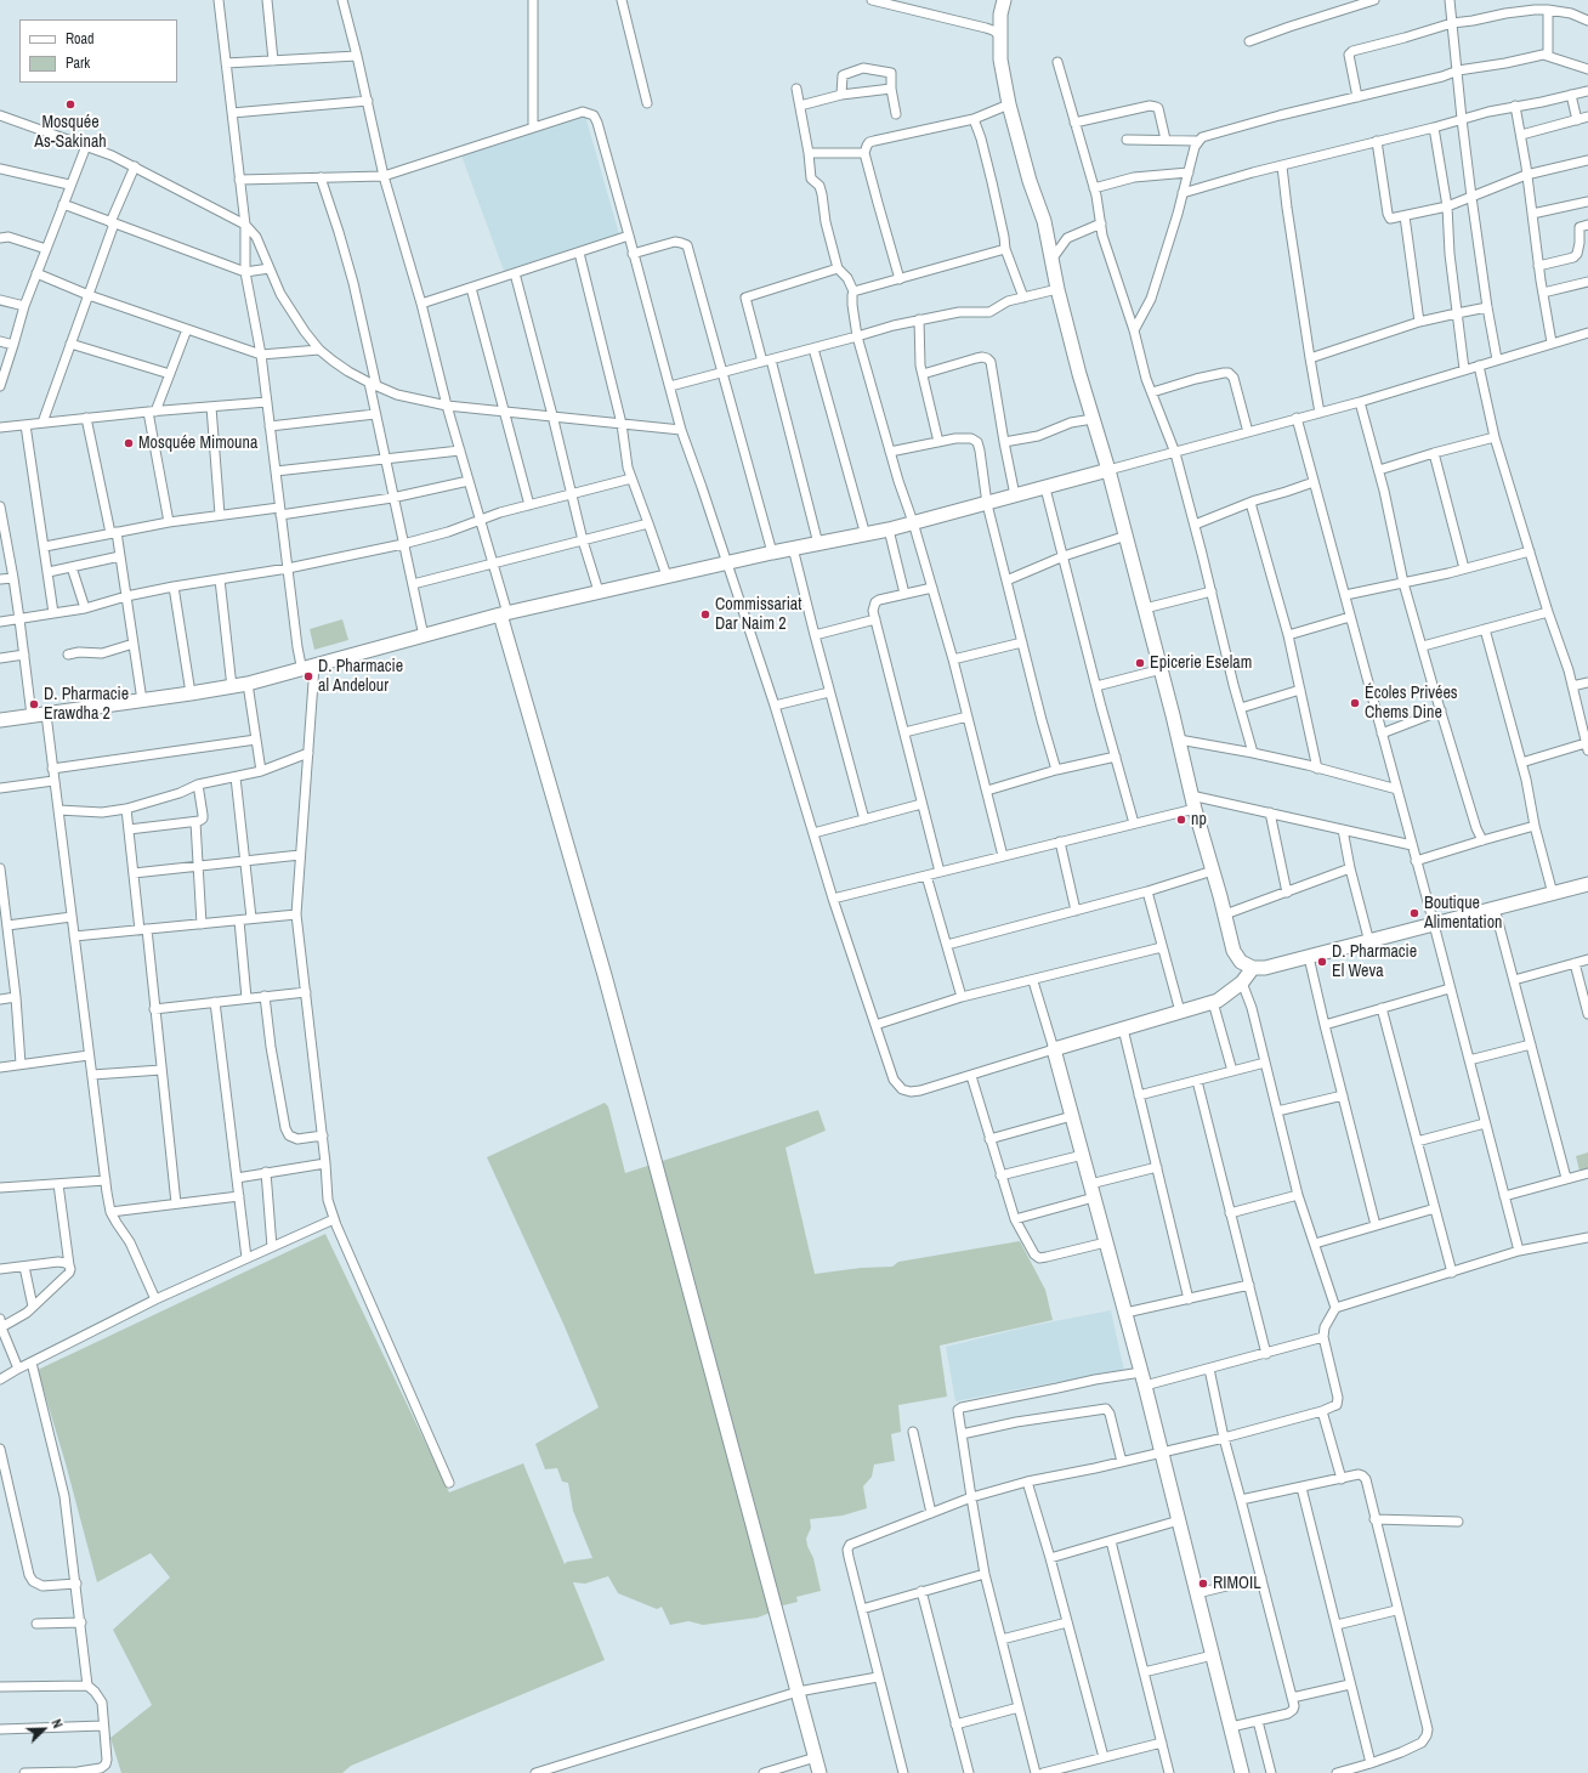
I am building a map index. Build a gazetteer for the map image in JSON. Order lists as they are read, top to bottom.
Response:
{
  "places": [
    "Mosquée As-Sakinah",
    "Mosquée Mimouna",
    "Commissariat Dar Naim 2",
    "Epicerie Eselam",
    "D. Pharmacie al Andelour",
    "Écoles Privées Chems Dine",
    "D. Pharmacie Erawdha 2",
    "np",
    "Boutique Alimentation",
    "D. Pharmacie El Weva",
    "RIMOIL"
  ],
  "legend": ["Road", "Park"],
  "north": "top right"
}
